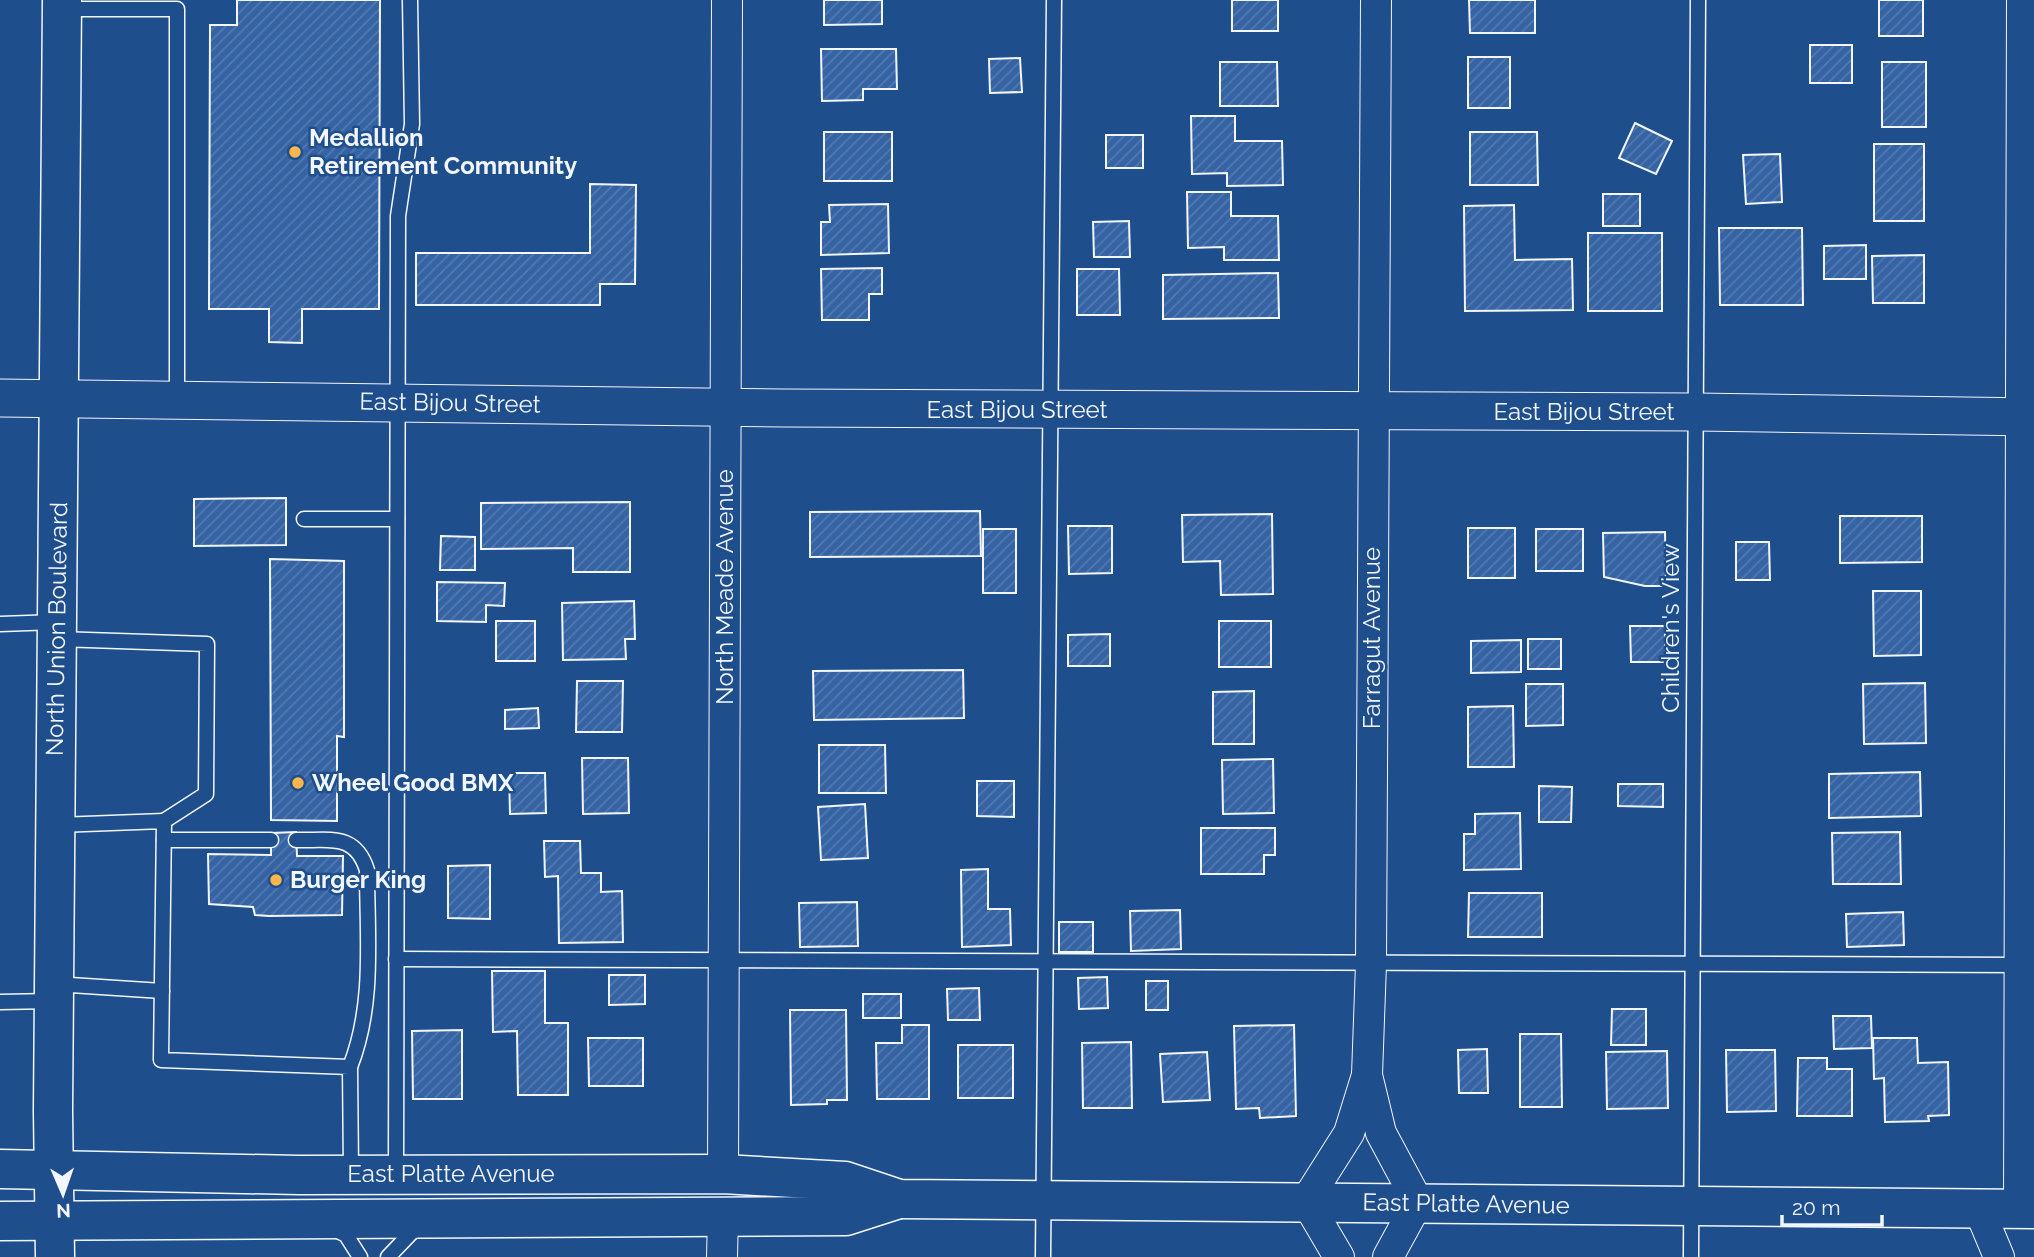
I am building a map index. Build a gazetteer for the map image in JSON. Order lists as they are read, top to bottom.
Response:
{
  "streets": {
    "main road": ["North Union Boulevard", "East Platte Avenue"],
    "street": ["East Bijou Street", "North Meade Avenue", "Farragut Avenue"],
    "lane": ["Children's View"]
  },
  "crossings": [
    ["East Bijou Street", "North Meade Avenue"],
    ["East Bijou Street", "Children's View"],
    ["East Bijou Street", "North Union Boulevard"],
    ["East Bijou Street", "Farragut Avenue"],
    ["North Meade Avenue", "East Platte Avenue"],
    ["Children's View", "East Platte Avenue"],
    ["North Union Boulevard", "East Platte Avenue"],
    ["Farragut Avenue", "East Platte Avenue"]
  ],
  "places": ["Medallion Retirement Community", "Wheel Good BMX", "Burger King"],
  "scale_bar": "20 m",
  "north": "bottom"
}
